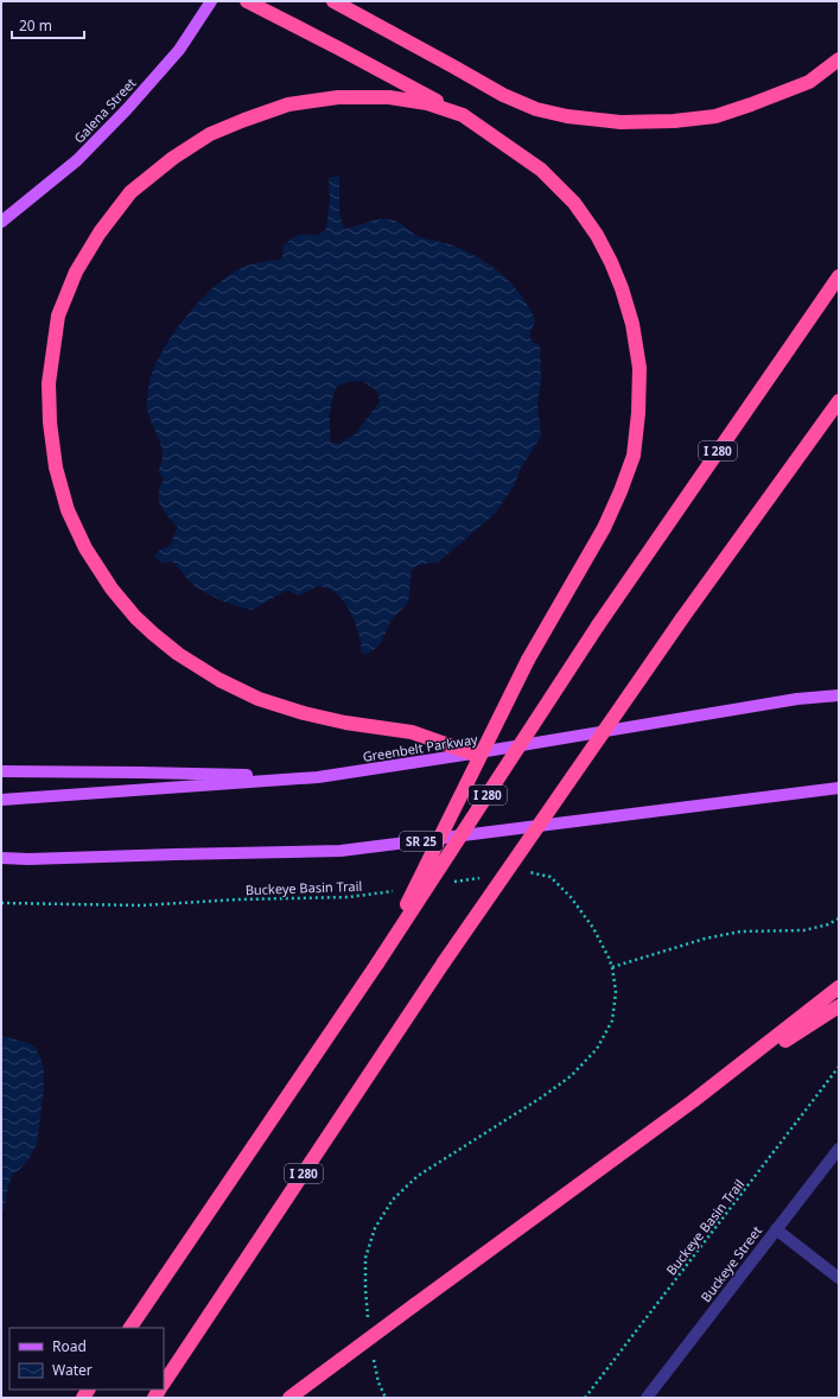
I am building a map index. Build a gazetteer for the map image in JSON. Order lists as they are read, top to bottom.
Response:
{
  "streets": {
    "highway": ["I 280"],
    "main road": ["Galena Street", "Greenbelt Parkway", "SR 25"],
    "street": ["Buckeye Street"],
    "path": ["Buckeye Basin Trail"]
  },
  "legend": ["Road", "Water"],
  "scale_bar": "20 m"
}
